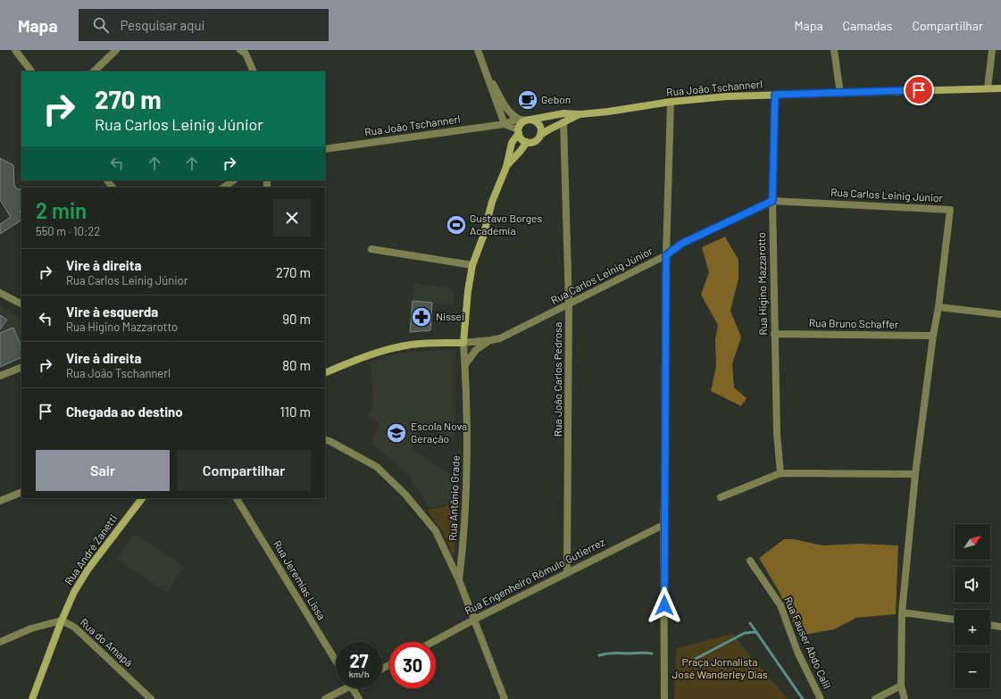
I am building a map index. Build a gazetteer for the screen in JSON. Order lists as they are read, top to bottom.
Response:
{
  "streets": {
    "main road": ["Rua João Tschannerl", "Rua Antônio Grade", "Rua André Zanetti"],
    "street": [
      "Rua Carlos Leinig Júnior",
      "Rua Higino Mazzarotto",
      "Rua Bruno Schaffer",
      "Rua João Carlos Pedrosa",
      "Rua Engenheiro Rômulo Gutierrez",
      "Rua Jeremias Lissa",
      "Rua do Amapá",
      "Rua Fauser Abdo Calil"
    ]
  },
  "crossings": [
    ["Rua João Tschannerl", "Rua Higino Mazzarotto"],
    ["Rua João Tschannerl", "Rua João Carlos Pedrosa"],
    ["Rua João Tschannerl", "Rua Antônio Grade"],
    ["Rua Carlos Leinig Júnior", "Rua Higino Mazzarotto"],
    ["Rua Carlos Leinig Júnior", "Rua João Carlos Pedrosa"],
    ["Rua Carlos Leinig Júnior", "Rua Antônio Grade"],
    ["Rua Higino Mazzarotto", "Rua Bruno Schaffer"],
    ["Rua João Carlos Pedrosa", "Rua Engenheiro Rômulo Gutierrez"],
    ["Rua Antônio Grade", "Rua Engenheiro Rômulo Gutierrez"],
    ["Rua André Zanetti", "Rua do Amapá"]
  ],
  "parks": ["Praça Jornalista José Wanderley Dias"],
  "places": {
    "cafe": ["Gebon"],
    "sports": ["Gustavo Borges Academia"],
    "pharmacy": ["Nissei"],
    "school or university": ["Escola Nova Geração"]
  },
  "north": "top right",
  "page": {
    "header": "Mapa",
    "search": "Pesquisar aqui",
    "nav": ["Mapa", "Camadas", "Compartilhar"],
    "turn": ["270 m", "Rua Carlos Leinig Júnior"],
    "heading": ["2 min", "550 m · 10:22"],
    "list": [
      {
        "name": "Vire à direita",
        "note": "Rua Carlos Leinig Júnior",
        "value": "270 m"
      },
      {
        "name": "Vire à esquerda",
        "note": "Rua Higino Mazzarotto",
        "value": "90 m"
      },
      {
        "name": "Vire à direita",
        "note": "Rua João Tschannerl",
        "value": "80 m"
      },
      {
        "name": "Chegada ao destino",
        "value": "110 m"
      }
    ],
    "buttons": ["Sair", "Compartilhar"],
    "map_buttons": ["+", "−"],
    "speed": "27 km/h",
    "limit": "30"
  }
}
